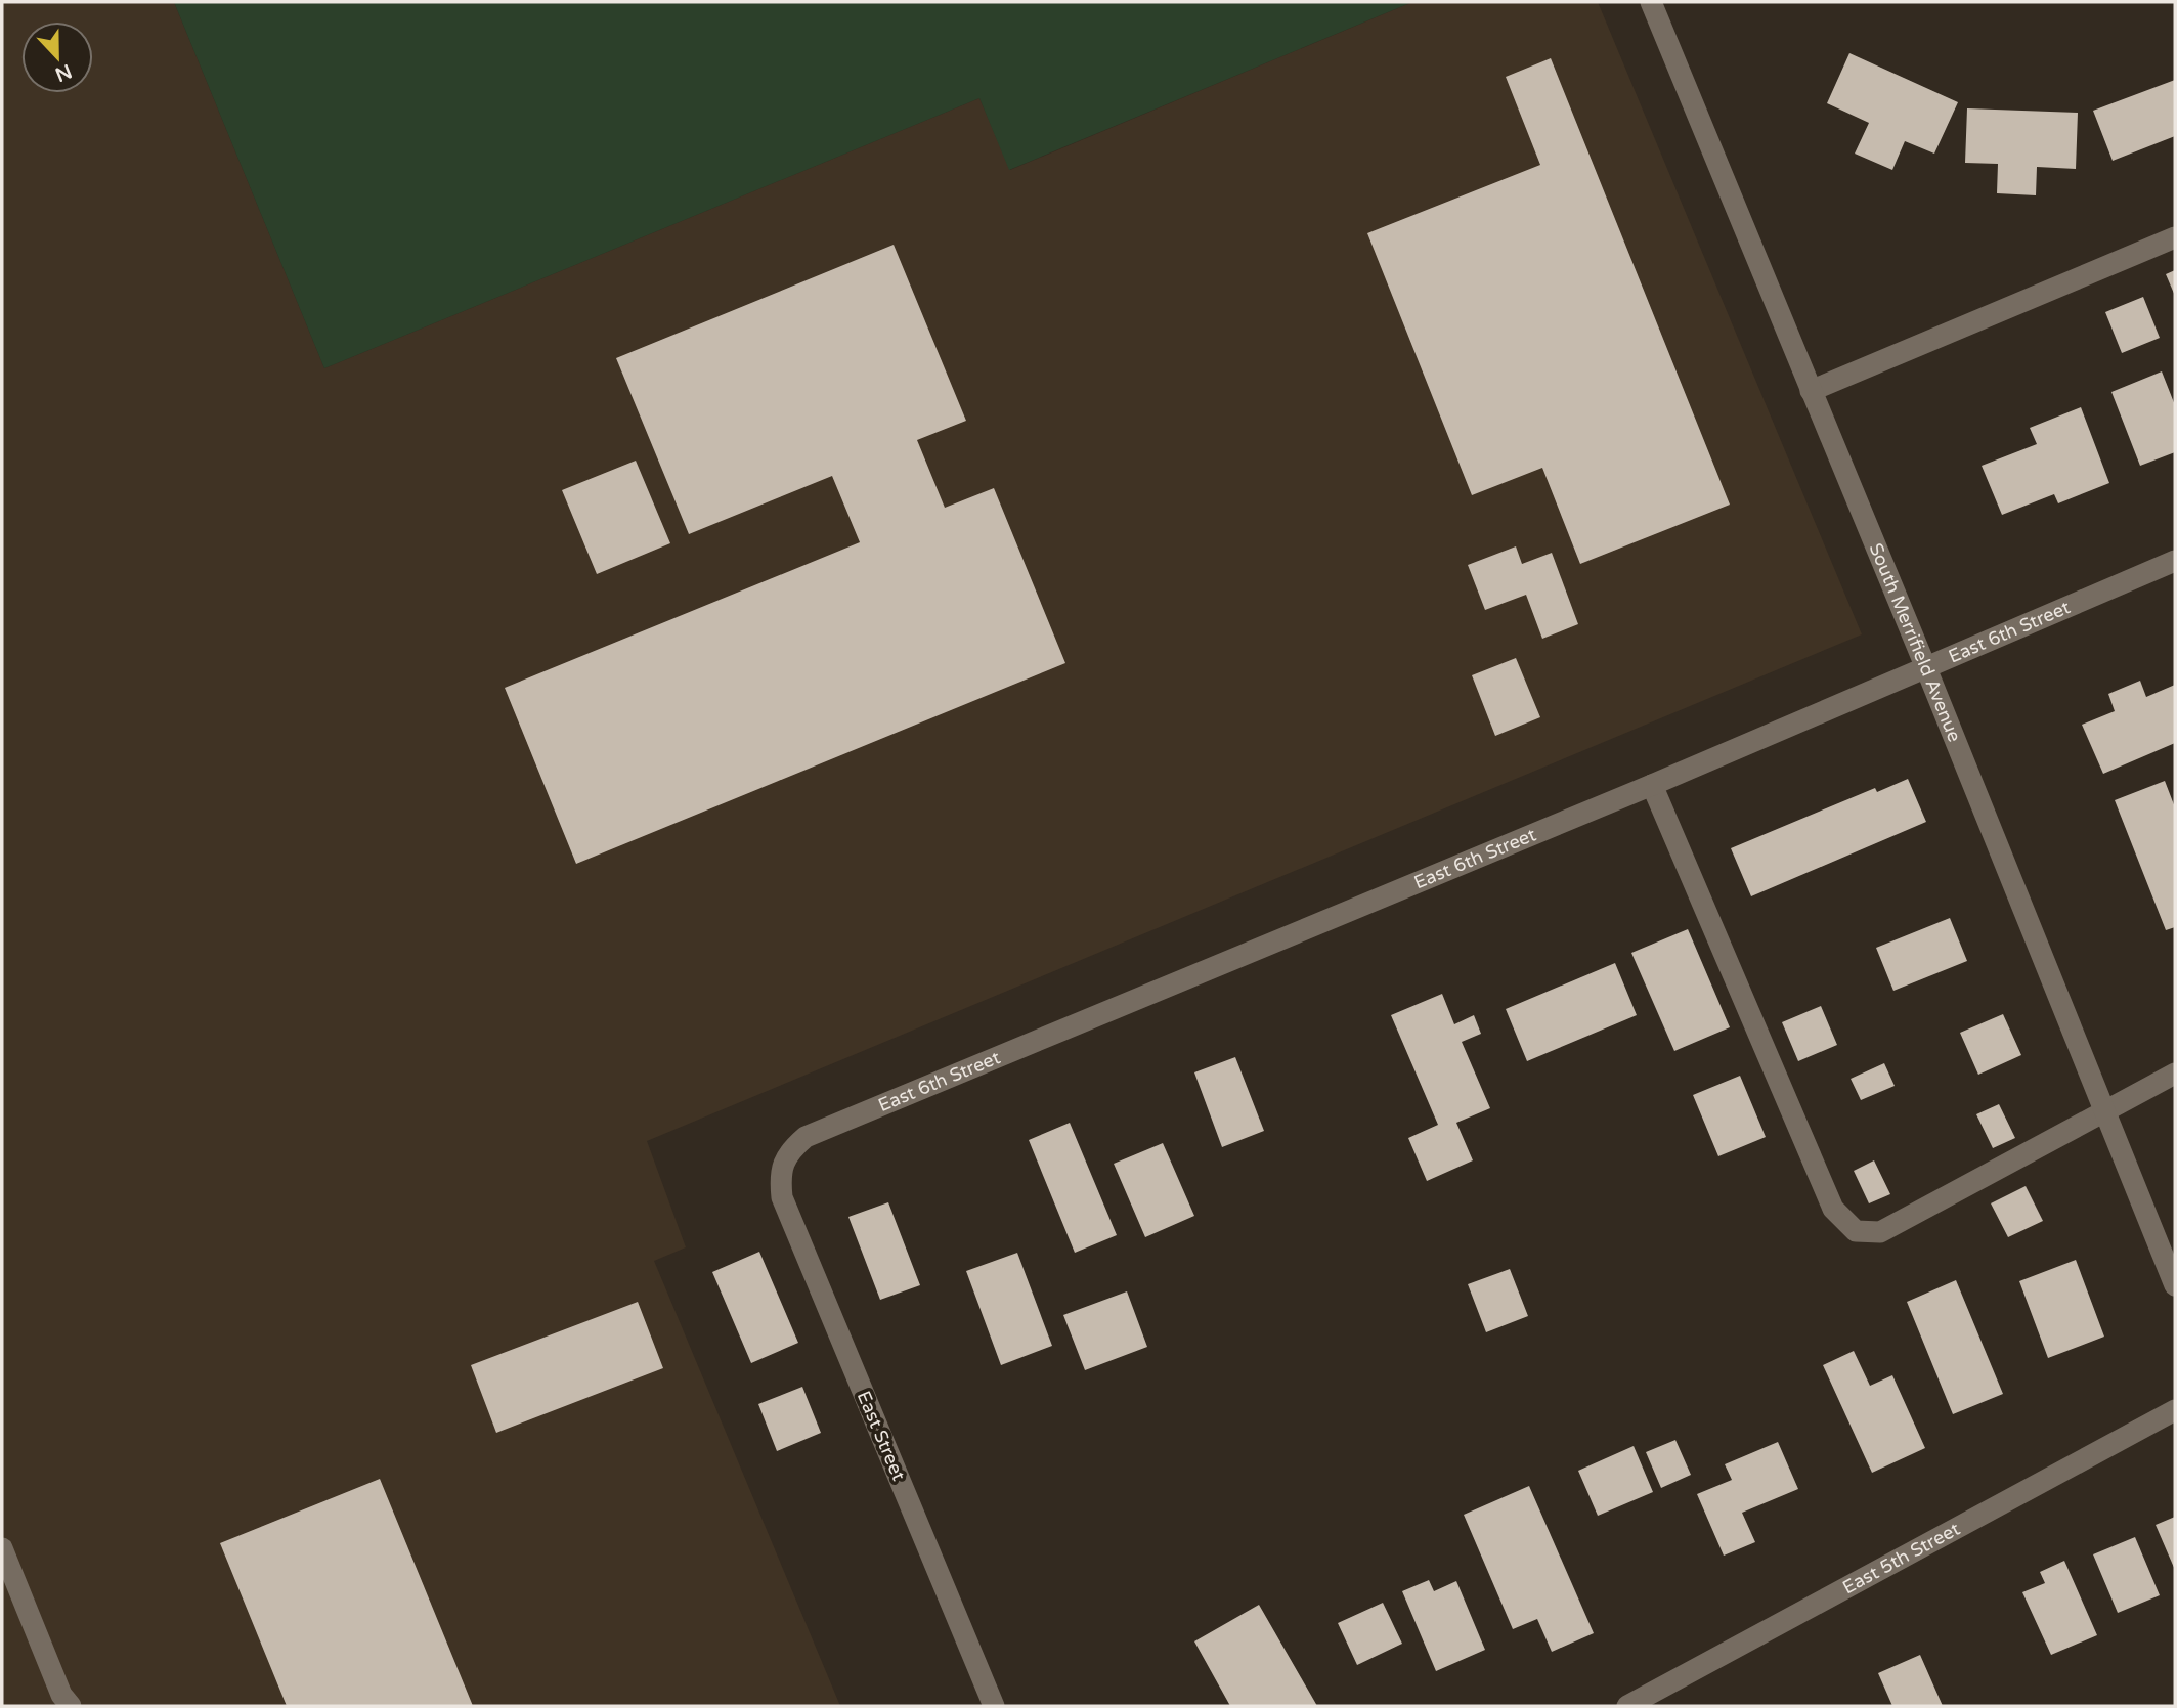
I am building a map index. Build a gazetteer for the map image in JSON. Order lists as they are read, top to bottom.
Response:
{
  "streets": {
    "street": [
      "East 6th Street",
      "South Merrifield Avenue",
      "East Street",
      "East 5th Street"
    ]
  },
  "crossings": [
    ["East 6th Street", "South Merrifield Avenue"],
    ["East 6th Street", "East Street"]
  ],
  "north": "bottom"
}
